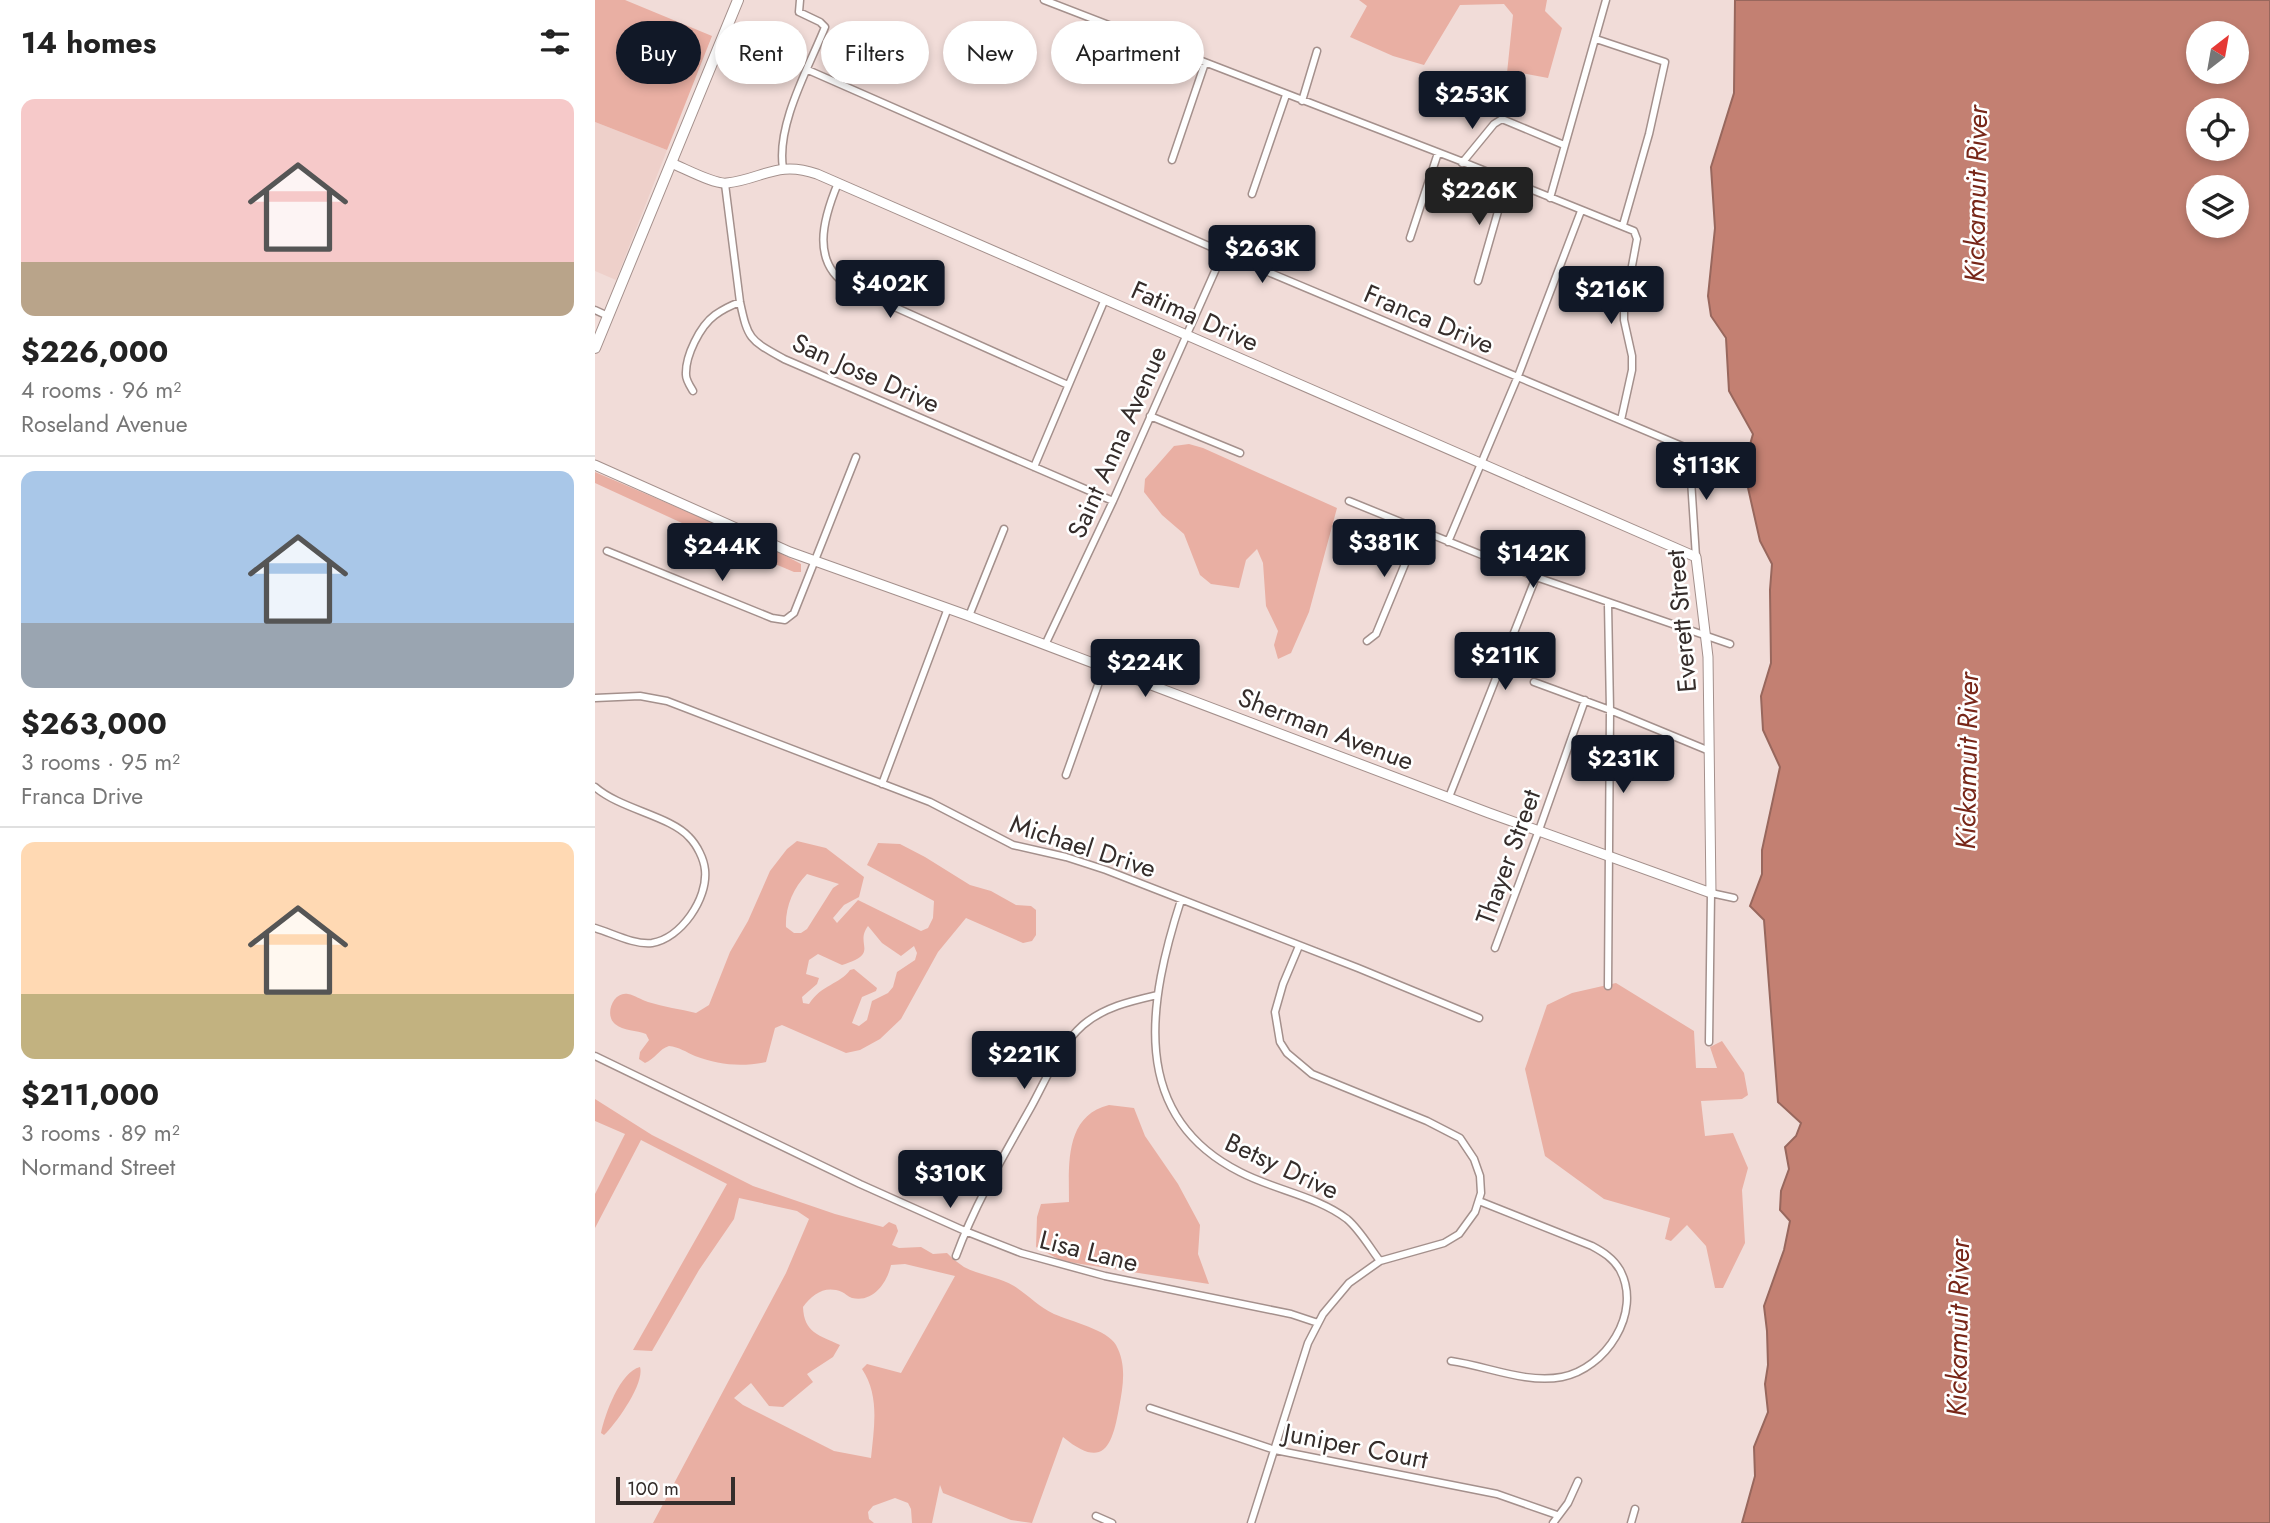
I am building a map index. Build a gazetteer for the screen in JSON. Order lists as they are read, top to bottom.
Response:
{
  "streets": {
    "street": [
      "Fatima Drive",
      "Franca Drive",
      "San Jose Drive",
      "Saint Anna Avenue",
      "Everett Street",
      "Sherman Avenue",
      "Michael Drive",
      "Thayer Street",
      "Betsy Drive",
      "Lisa Lane",
      "Juniper Court"
    ]
  },
  "crossings": [
    ["Fatima Drive", "San Jose Drive"],
    ["Fatima Drive", "Saint Anna Avenue"],
    ["Fatima Drive", "Everett Street"],
    ["Franca Drive", "Saint Anna Avenue"],
    ["Franca Drive", "Everett Street"],
    ["San Jose Drive", "Saint Anna Avenue"],
    ["Saint Anna Avenue", "Sherman Avenue"],
    ["Everett Street", "Sherman Avenue"],
    ["Sherman Avenue", "Thayer Street"],
    ["Michael Drive", "Betsy Drive"]
  ],
  "water": ["Kickamuit River"],
  "scale_bar": "100 m",
  "north": "top right",
  "page": {
    "heading": "14 homes",
    "chip": [
      "Buy",
      "Rent",
      "Filters",
      "New",
      "Apartment"
    ],
    "price": [
      "$253K",
      "$226K",
      "$263K",
      "$402K",
      "$216K",
      "$113K",
      "$381K",
      "$244K",
      "$142K",
      "$211K",
      "$224K",
      "$231K",
      "$221K",
      "$310K"
    ],
    "list": [
      {
        "name": "$226,000",
        "note": "4 rooms · 96 m² · Roseland Avenue"
      },
      {
        "name": "$263,000",
        "note": "3 rooms · 95 m² · Franca Drive"
      },
      {
        "name": "$211,000",
        "note": "3 rooms · 89 m² · Normand Street"
      }
    ],
    "scale": "100 m"
  }
}
